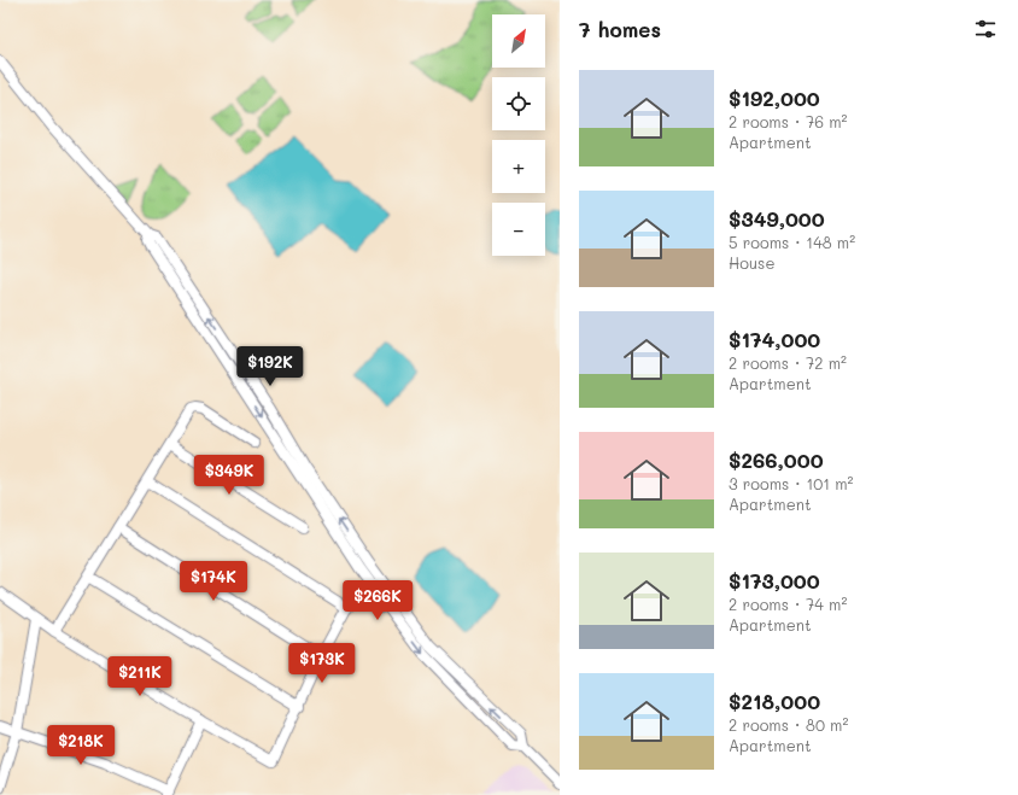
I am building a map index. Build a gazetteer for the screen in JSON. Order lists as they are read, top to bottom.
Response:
{
  "north": "top right",
  "page": {
    "heading": "7 homes",
    "map_buttons": ["+", "−"],
    "list": [
      {
        "name": "$192,000",
        "note": "2 rooms · 76 m² · Apartment"
      },
      {
        "name": "$349,000",
        "note": "5 rooms · 148 m² · House"
      },
      {
        "name": "$174,000",
        "note": "2 rooms · 72 m² · Apartment"
      },
      {
        "name": "$266,000",
        "note": "3 rooms · 101 m² · Apartment"
      },
      {
        "name": "$173,000",
        "note": "2 rooms · 74 m² · Apartment"
      },
      {
        "name": "$218,000",
        "note": "2 rooms · 80 m² · Apartment"
      }
    ],
    "price": [
      "$192K",
      "$349K",
      "$174K",
      "$266K",
      "$173K",
      "$211K",
      "$218K"
    ]
  }
}
